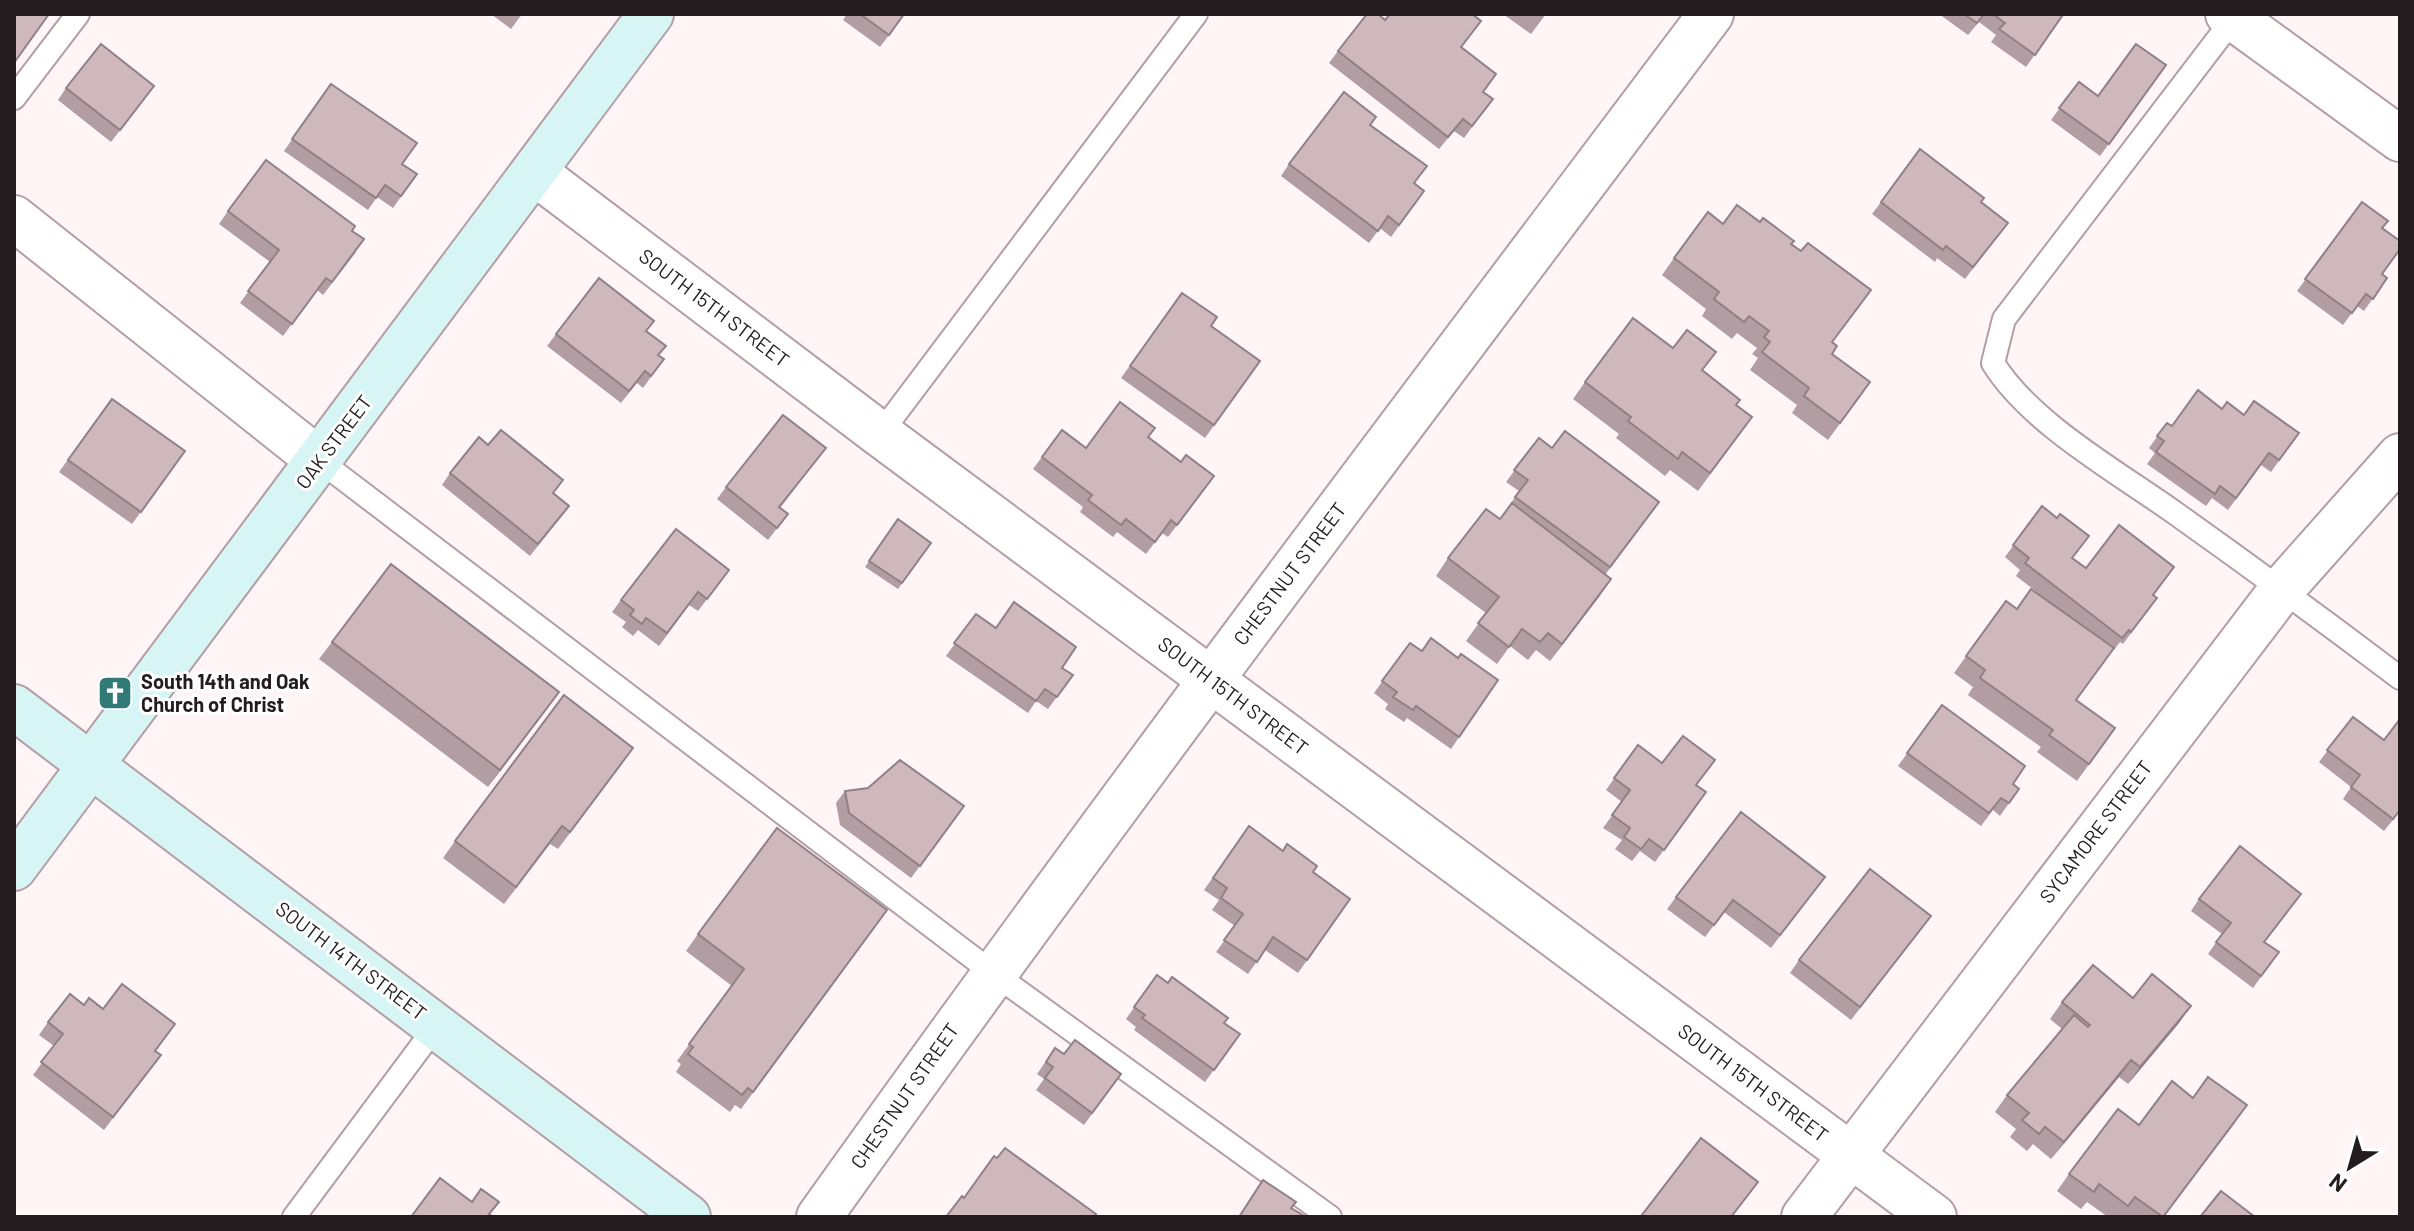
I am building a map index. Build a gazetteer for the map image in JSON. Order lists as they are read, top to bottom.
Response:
{
  "streets": {
    "street": [
      "SOUTH 15TH STREET",
      "OAK STREET",
      "CHESTNUT STREET",
      "SYCAMORE STREET",
      "SOUTH 14TH STREET"
    ]
  },
  "crossings": [
    ["SOUTH 15TH STREET", "OAK STREET"],
    ["SOUTH 15TH STREET", "CHESTNUT STREET"],
    ["SOUTH 15TH STREET", "SYCAMORE STREET"],
    ["OAK STREET", "SOUTH 14TH STREET"]
  ],
  "places": {
    "church": ["South 14th and Oak Church of Christ"]
  },
  "north": "bottom left"
}
